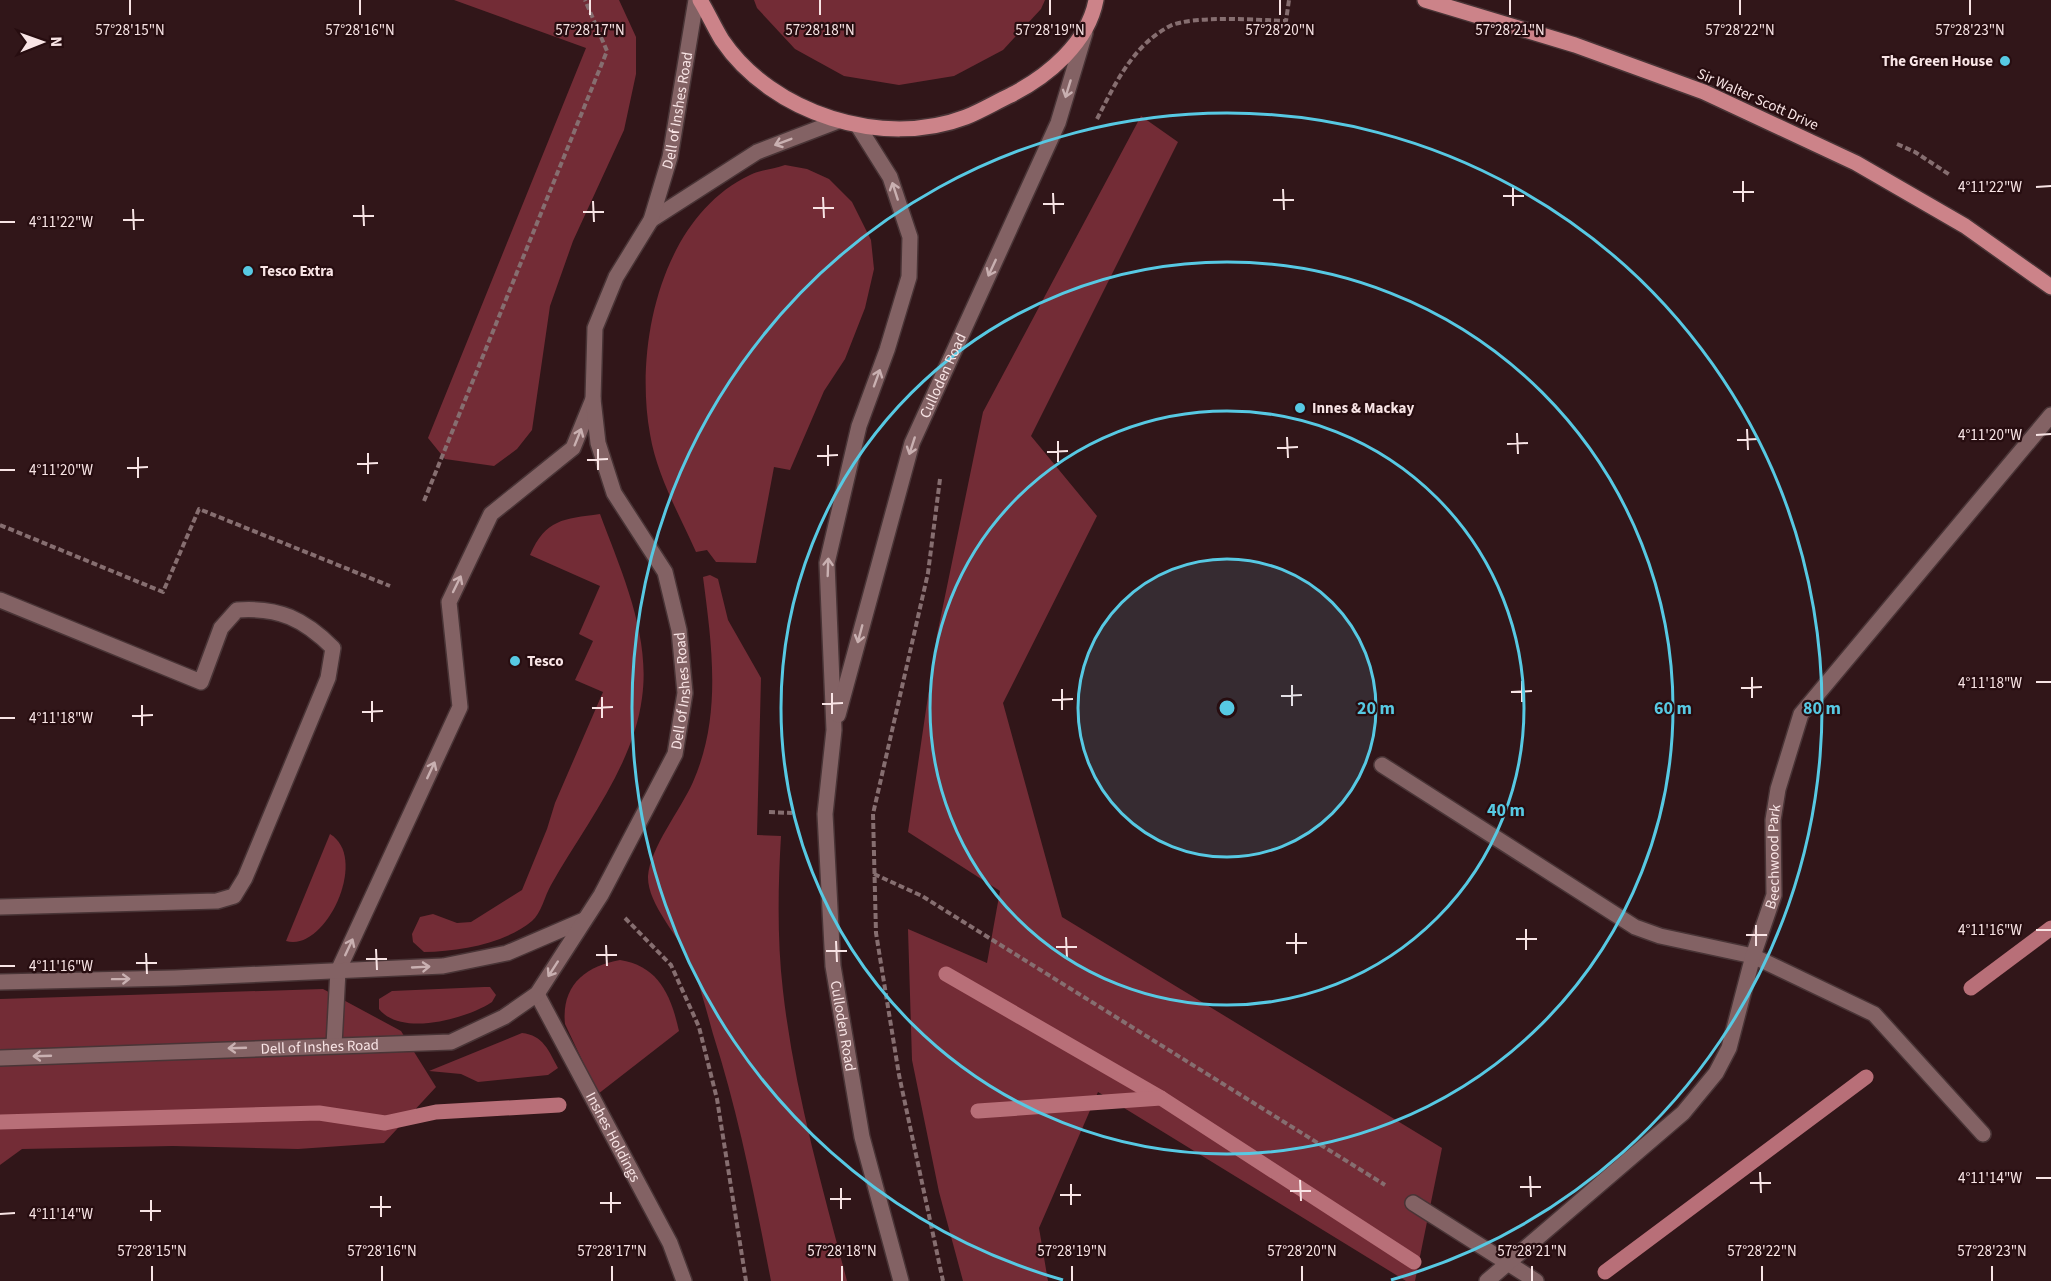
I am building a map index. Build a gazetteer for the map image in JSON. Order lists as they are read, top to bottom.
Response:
{
  "streets": {
    "main road": ["Sir Walter Scott Drive"],
    "street": [
      "Dell of Inshes Road",
      "Culloden Road",
      "Beechwood Park",
      "Inshes Holdings"
    ]
  },
  "crossings": [
    ["Dell of Inshes Road", "Inshes Holdings"]
  ],
  "places": [
    "The Green House",
    "Tesco Extra",
    "Innes & Mackay",
    "Tesco"
  ],
  "north": "right",
  "coordinates": [
    "57°28'15\"N",
    "57°28'16\"N",
    "57°28'17\"N",
    "57°28'18\"N",
    "57°28'19\"N",
    "57°28'20\"N",
    "57°28'21\"N",
    "57°28'22\"N",
    "57°28'23\"N",
    "4°11'22\"W",
    "4°11'20\"W",
    "4°11'18\"W",
    "4°11'16\"W",
    "4°11'14\"W"
  ],
  "rings": [
    "20 m",
    "60 m",
    "80 m",
    "40 m"
  ]
}
